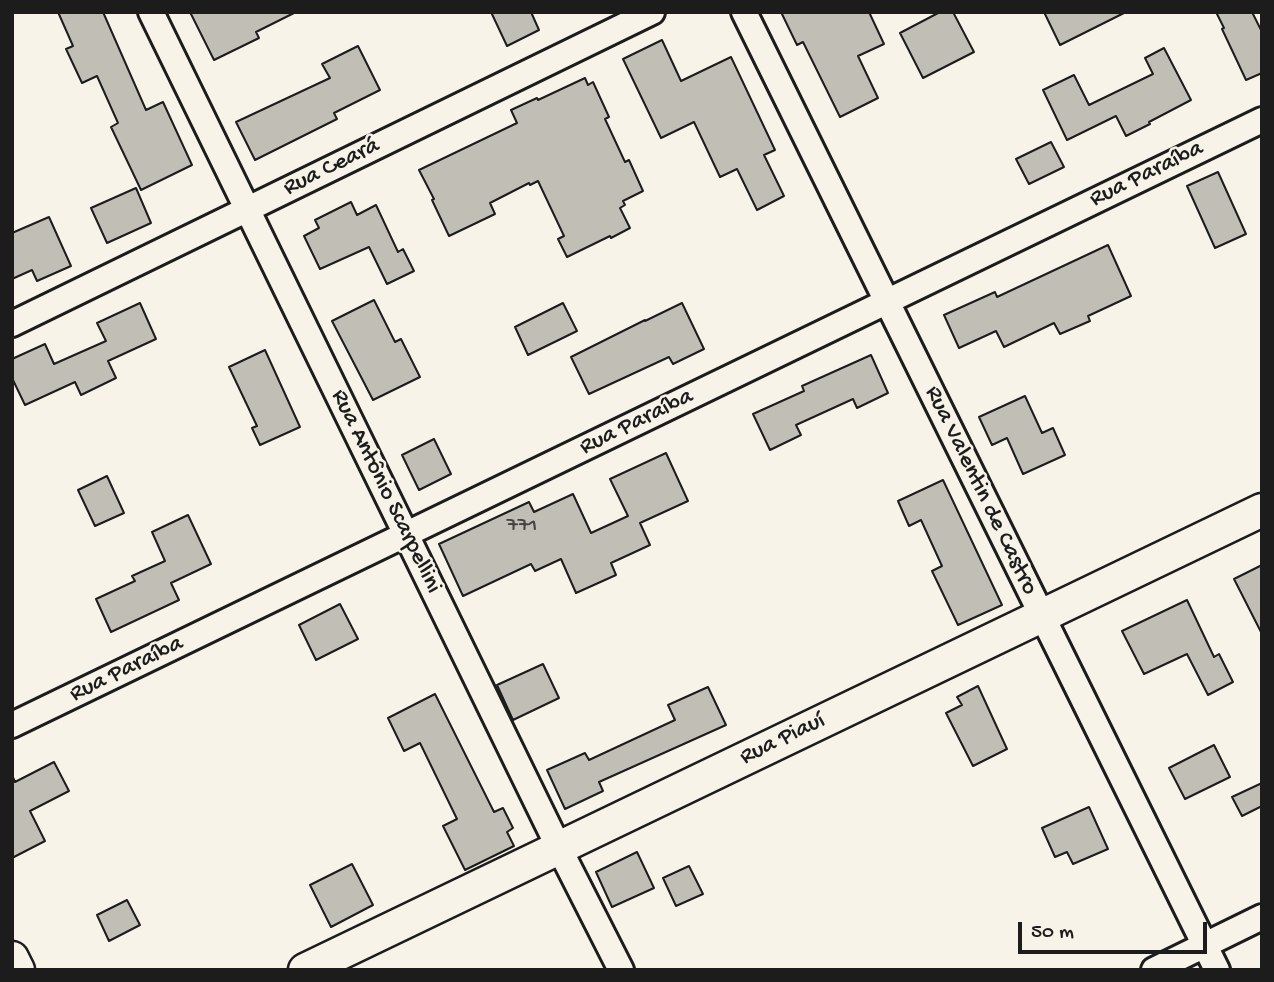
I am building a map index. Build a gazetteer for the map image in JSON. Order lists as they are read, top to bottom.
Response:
{
  "streets": {
    "street": [
      "Rua Ceará",
      "Rua Paraíba",
      "Rua Valentin de Castro",
      "Rua Antônio Scarpellini",
      "Rua Piauí"
    ]
  },
  "crossings": [
    ["Rua Ceará", "Rua Antônio Scarpellini"],
    ["Rua Paraíba", "Rua Valentin de Castro"],
    ["Rua Paraíba", "Rua Antônio Scarpellini"],
    ["Rua Valentin de Castro", "Rua Piauí"],
    ["Rua Antônio Scarpellini", "Rua Piauí"]
  ],
  "house_numbers": ["771"],
  "scale_bar": "50 m"
}
